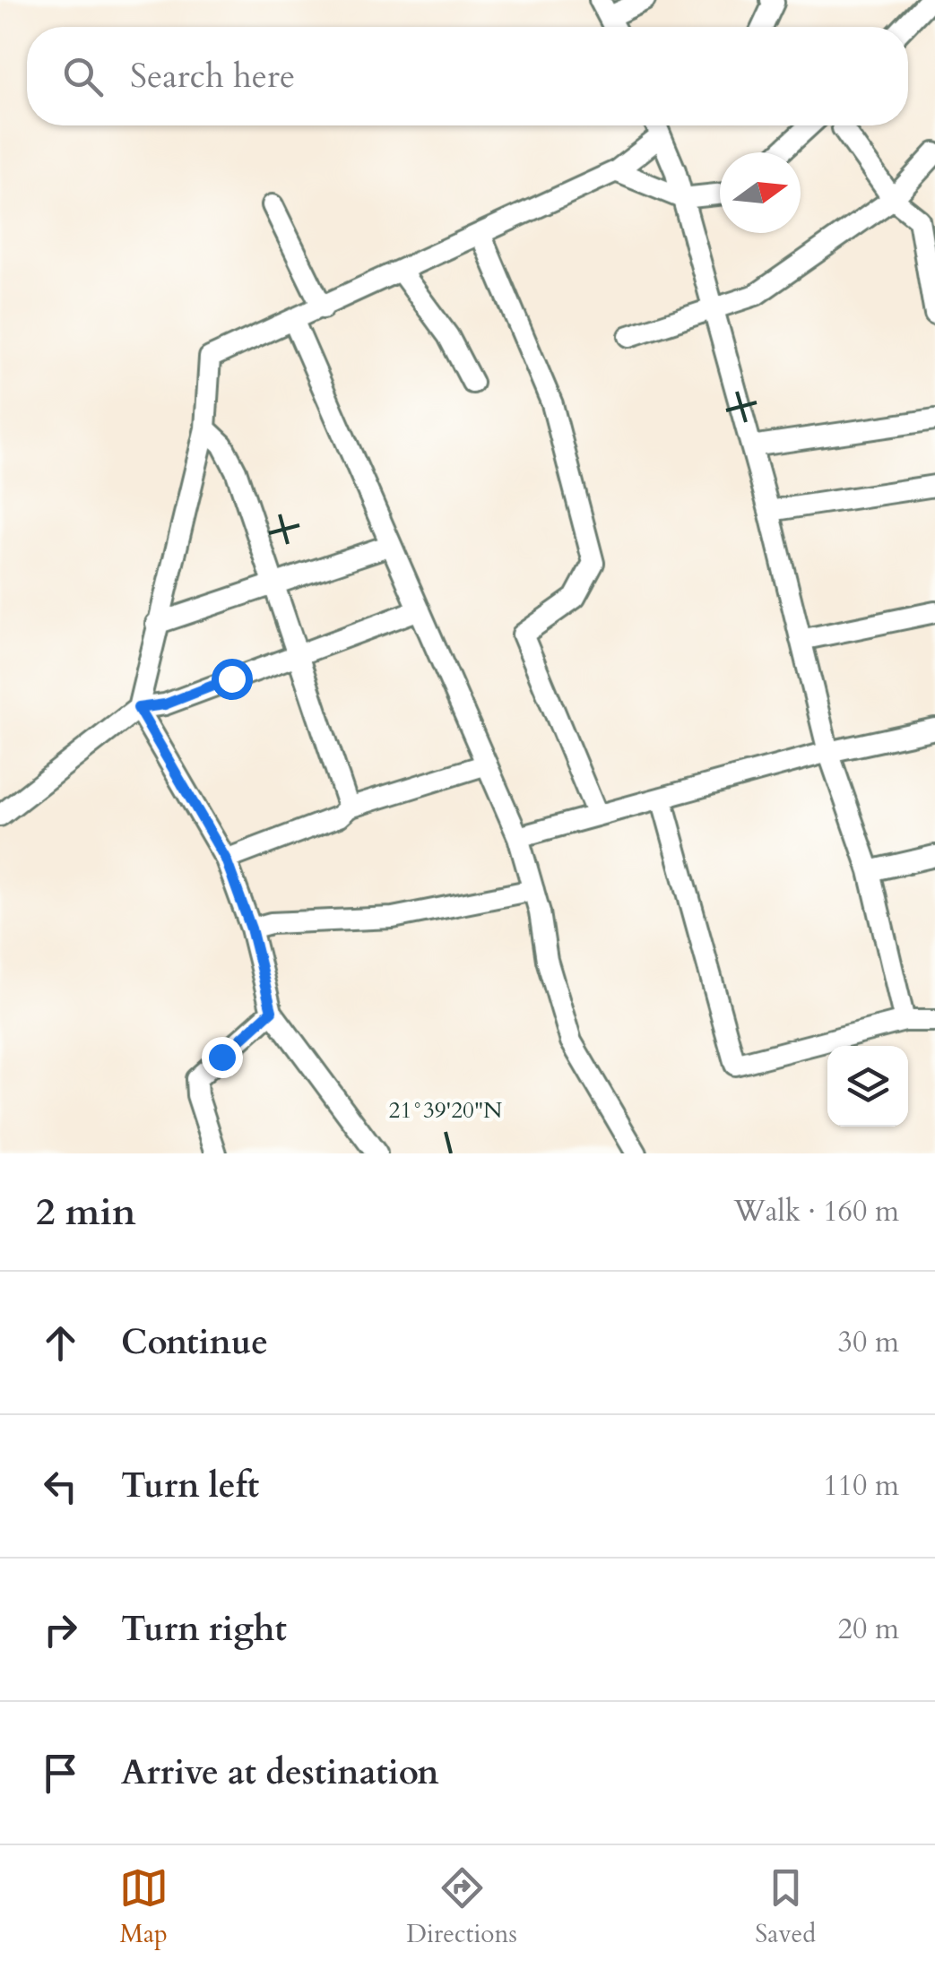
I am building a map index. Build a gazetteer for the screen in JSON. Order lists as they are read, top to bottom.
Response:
{
  "north": "right",
  "page": {
    "search": "Search here",
    "heading": ["2 min", "Walk · 160 m"],
    "list": [
      ["Continue", "30 m"],
      ["Turn left", "110 m"],
      ["Turn right", "20 m"],
      "Arrive at destination"
    ],
    "nav": ["Map", "Directions", "Saved"]
  },
  "coordinates": ["21°39'20\"N"]
}
